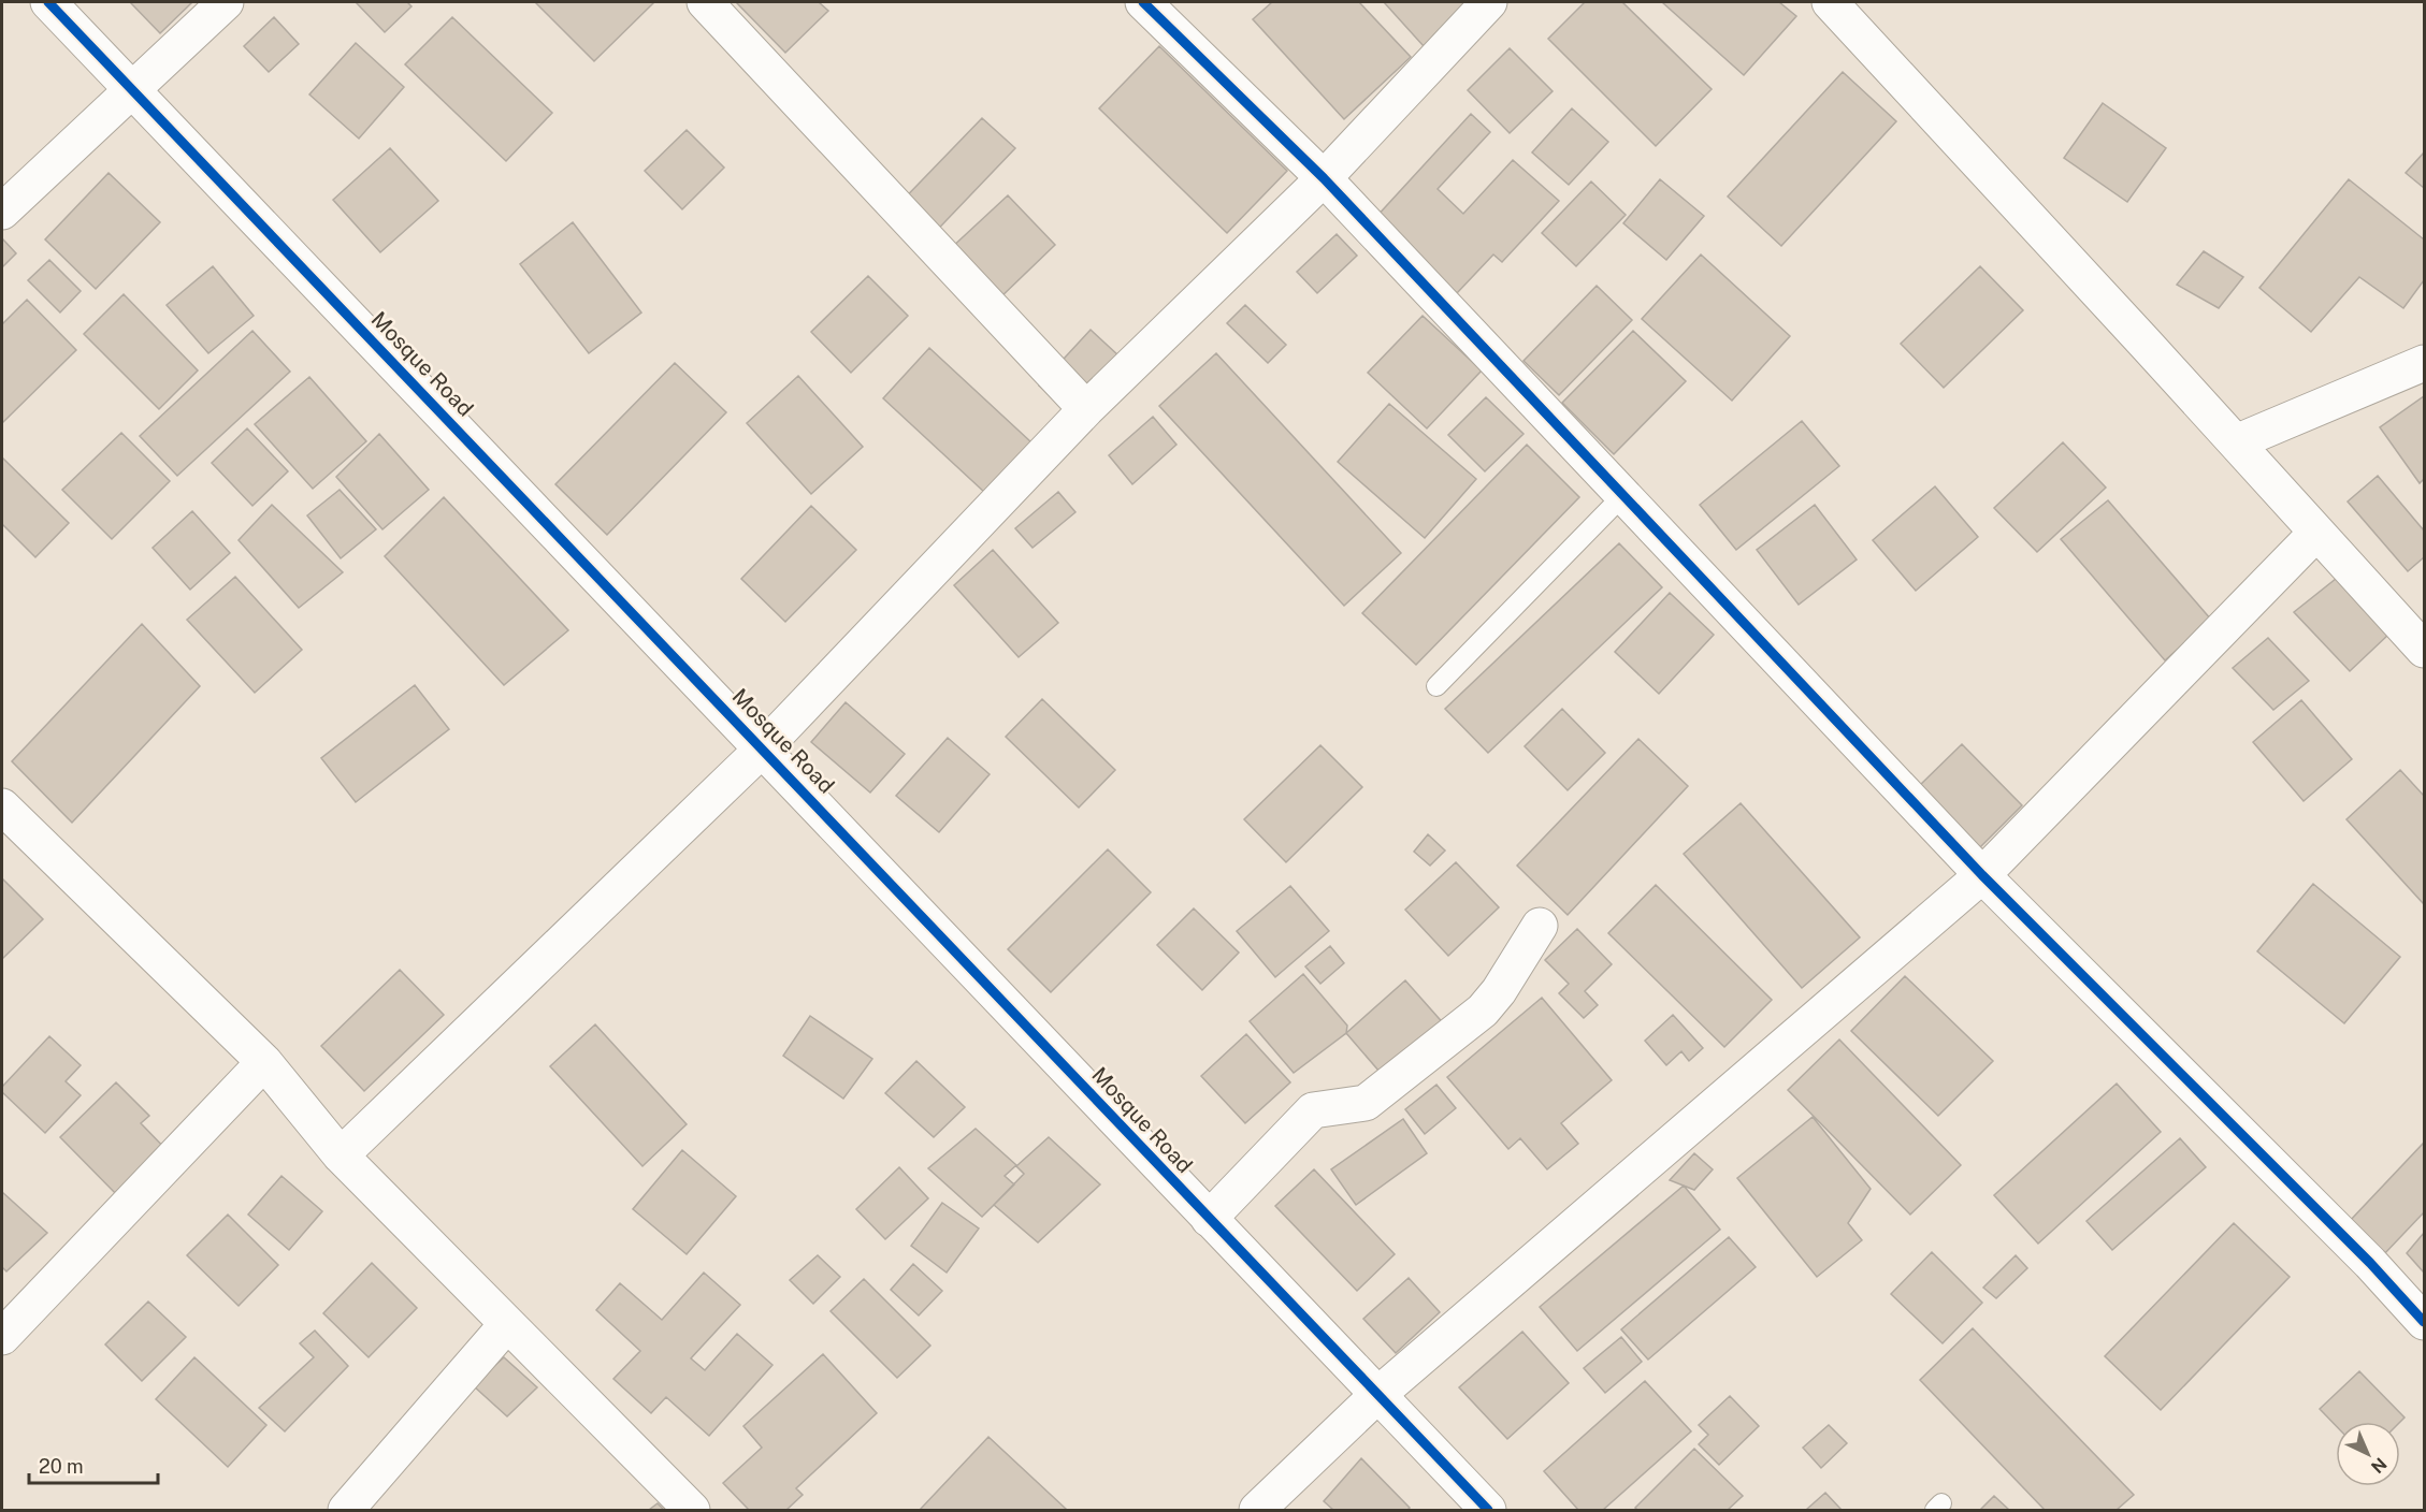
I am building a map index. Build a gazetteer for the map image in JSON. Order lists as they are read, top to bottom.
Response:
{
  "streets": {
    "street": ["Mosque Road"]
  },
  "scale_bar": "20 m",
  "north": "bottom right"
}
